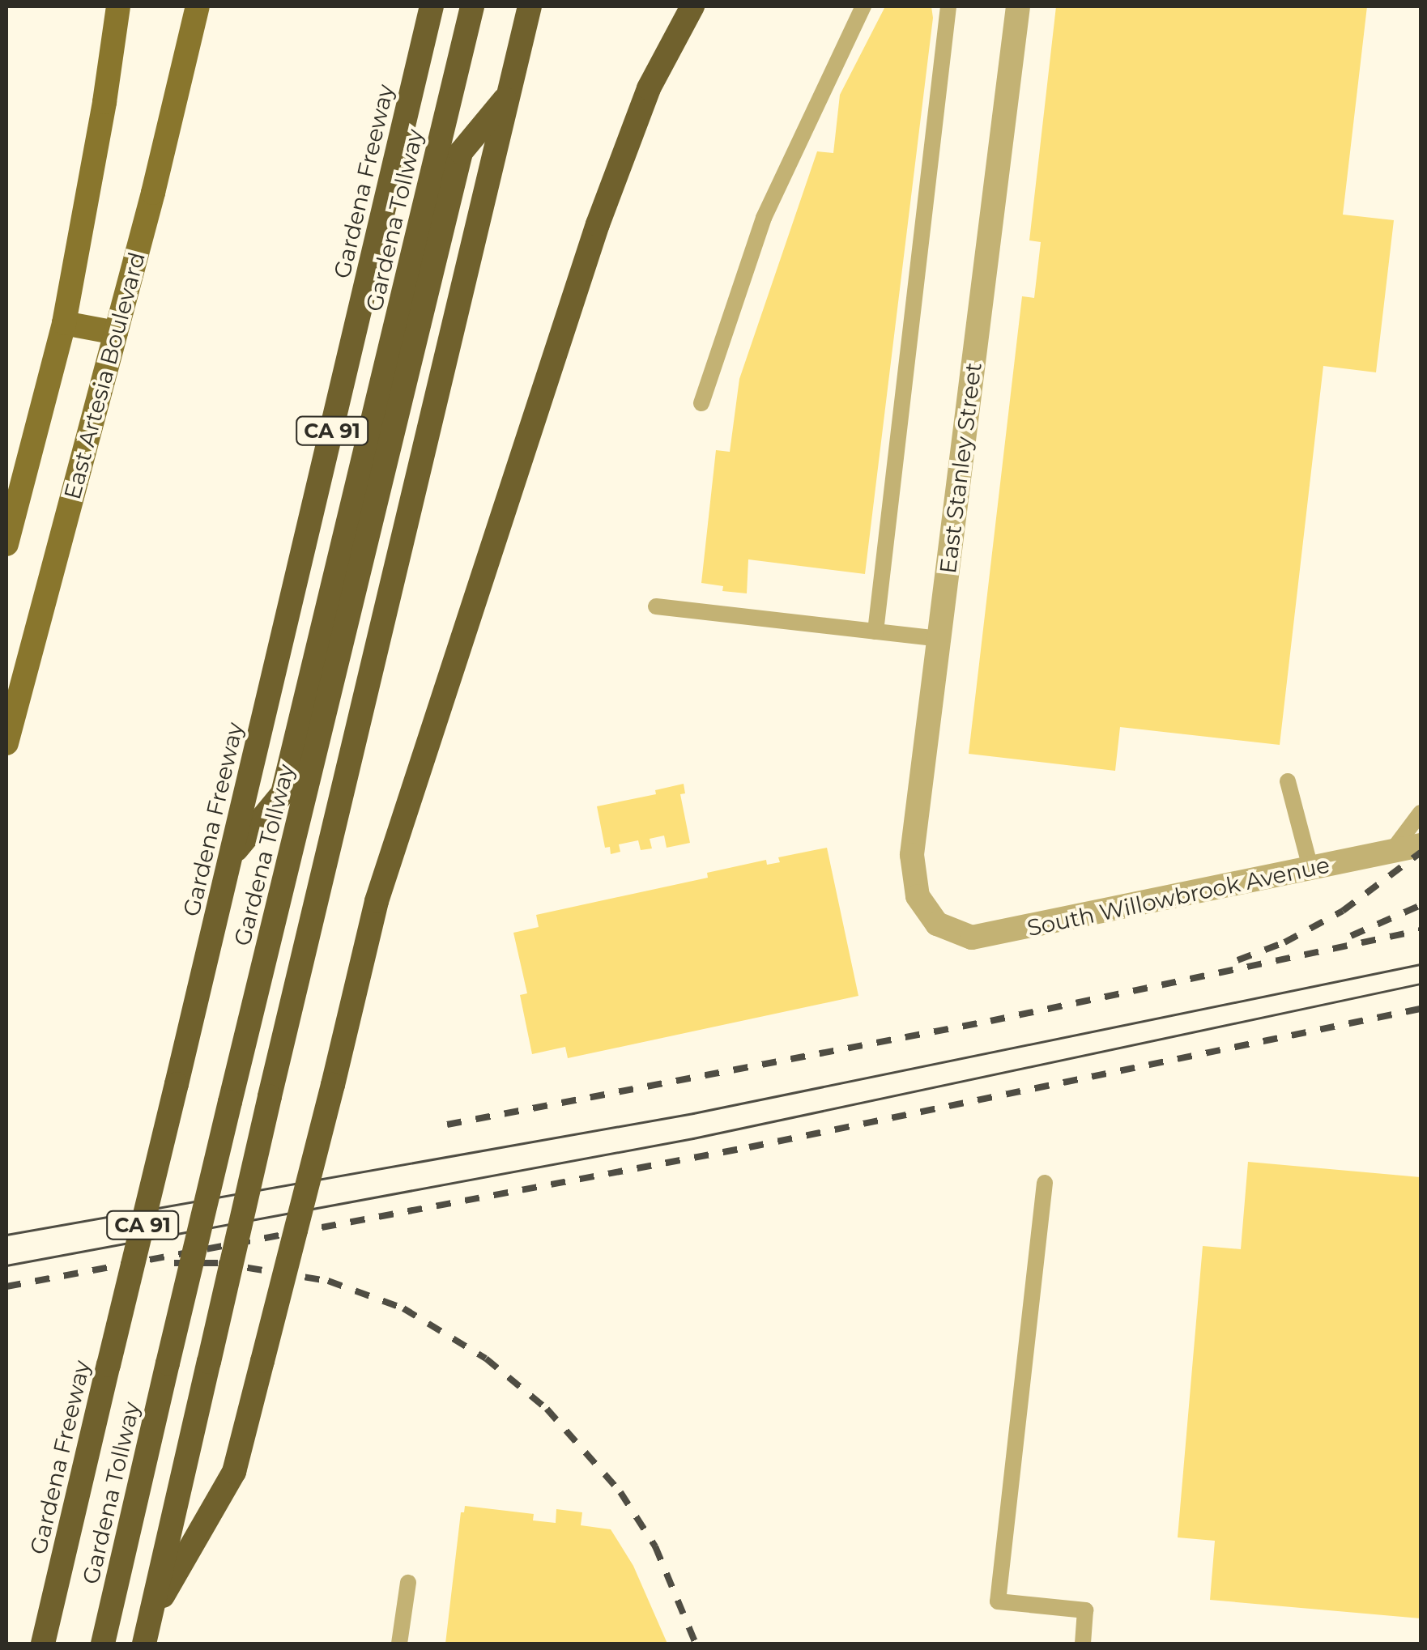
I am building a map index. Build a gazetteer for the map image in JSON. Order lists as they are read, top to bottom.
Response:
{
  "streets": {
    "highway": ["Gardena Freeway", "Gardena Tollway", "CA 91"],
    "main road": ["East Artesia Boulevard"],
    "street": ["East Stanley Street", "South Willowbrook Avenue"]
  },
  "crossings": [
    ["Gardena Freeway", "Gardena Tollway"],
    ["East Stanley Street", "South Willowbrook Avenue"]
  ]
}
